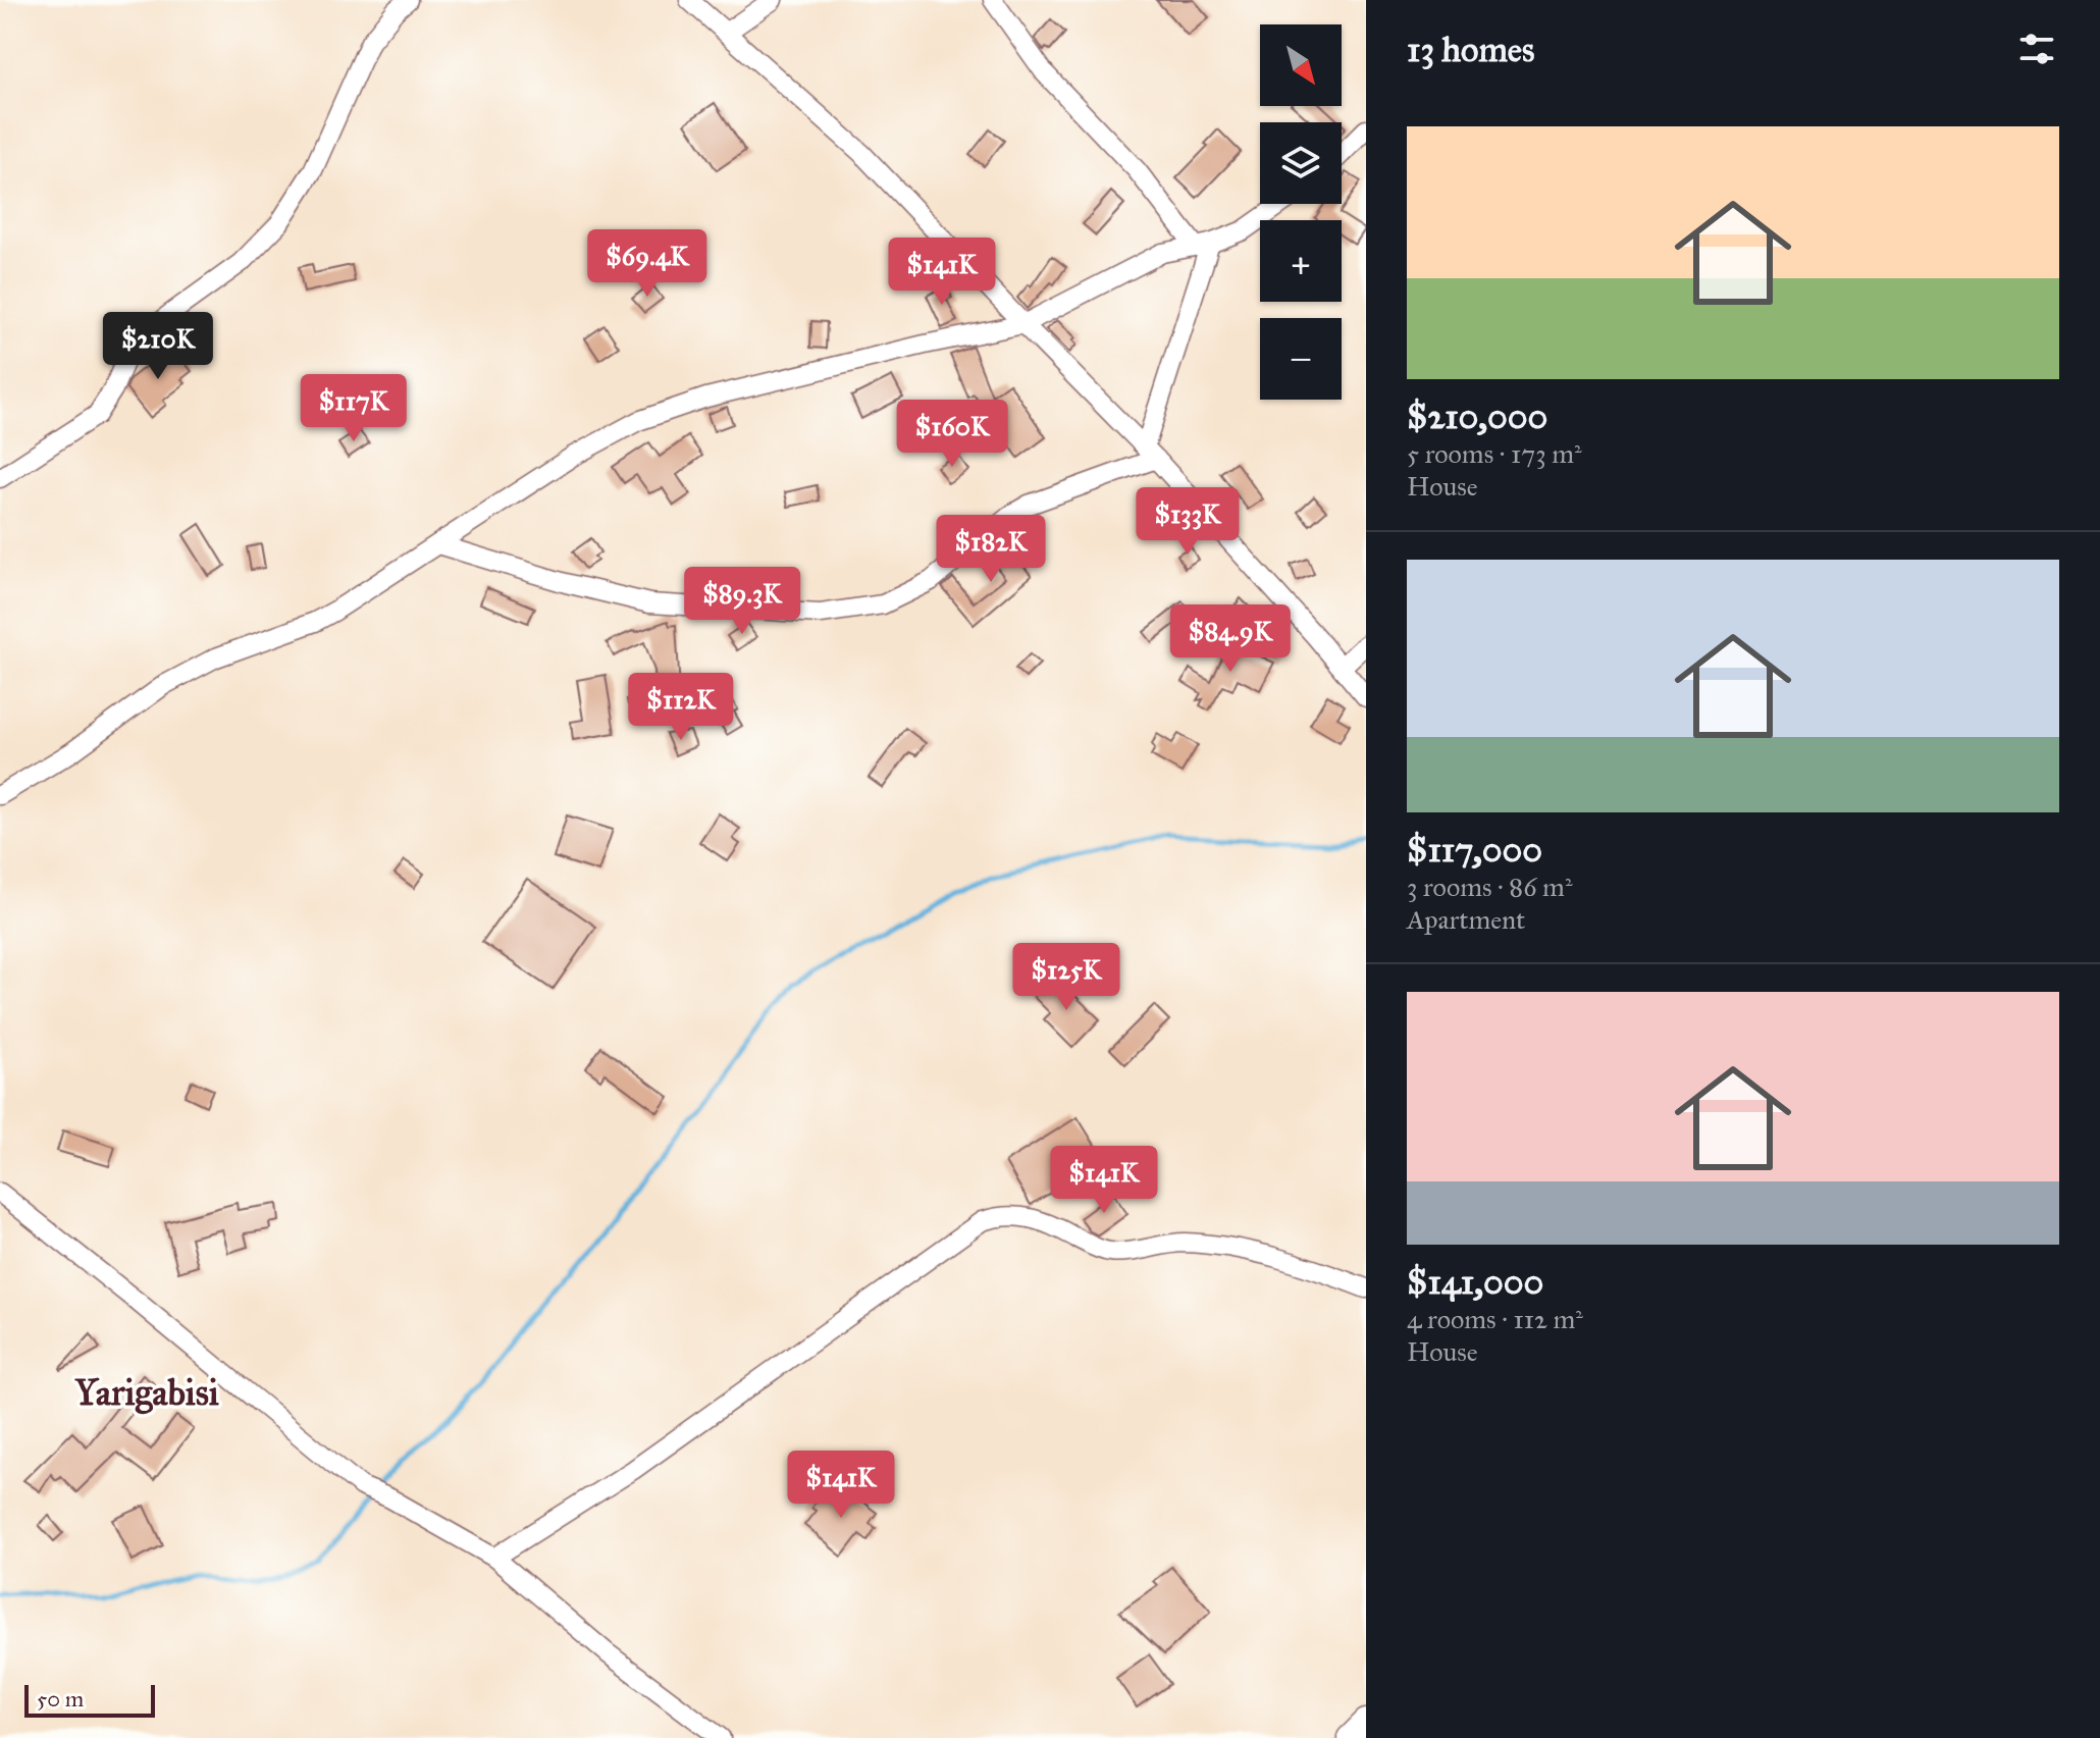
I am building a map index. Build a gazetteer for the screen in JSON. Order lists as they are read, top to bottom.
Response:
{
  "districts": ["Yarigabisi"],
  "scale_bar": "50 m",
  "north": "bottom right",
  "page": {
    "heading": "13 homes",
    "map_buttons": ["+", "−"],
    "list": [
      {
        "name": "$210,000",
        "note": "5 rooms · 173 m² · House"
      },
      {
        "name": "$117,000",
        "note": "3 rooms · 86 m² · Apartment"
      },
      {
        "name": "$141,000",
        "note": "4 rooms · 112 m² · House"
      }
    ],
    "price": [
      "$69.4K",
      "$141K",
      "$210K",
      "$117K",
      "$160K",
      "$133K",
      "$182K",
      "$89.3K",
      "$84.9K",
      "$112K",
      "$125K",
      "$141K",
      "$141K"
    ],
    "scale": "50 m"
  }
}
